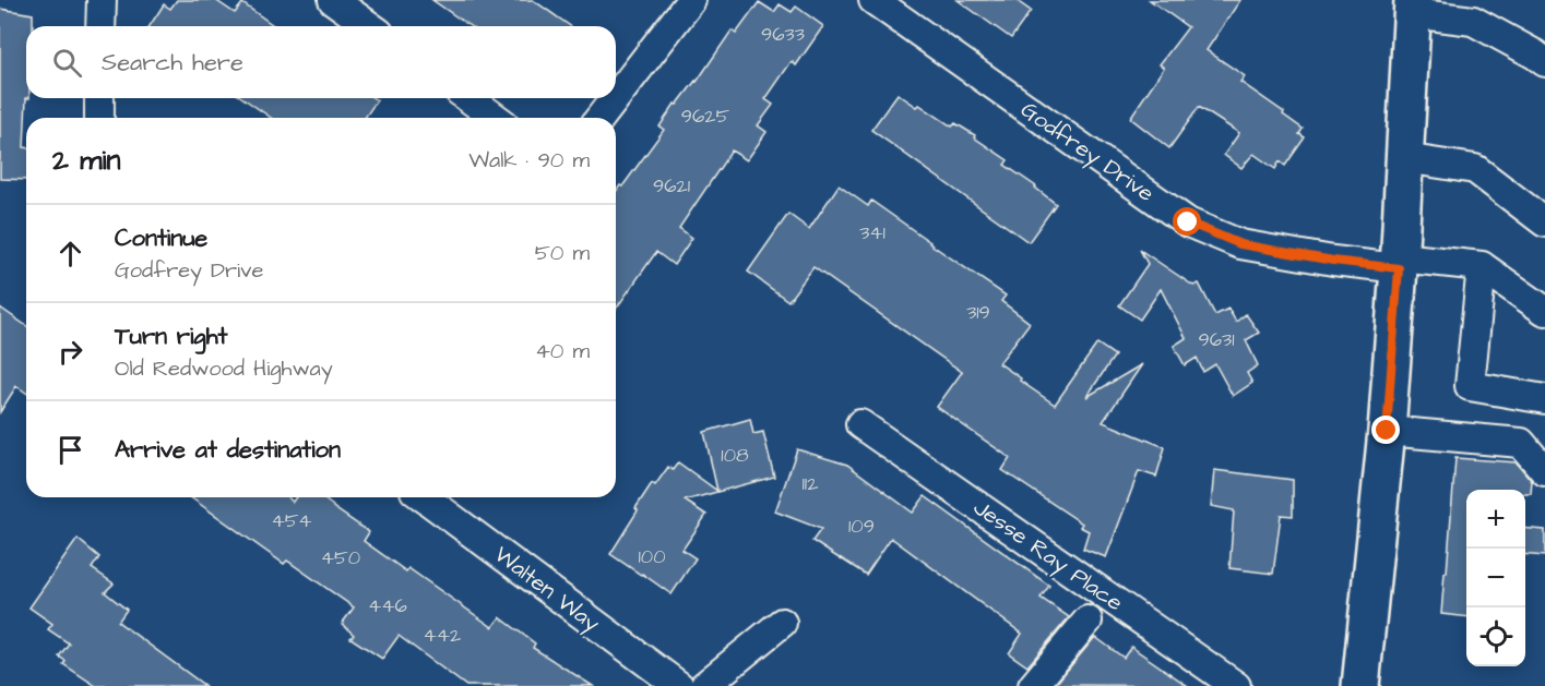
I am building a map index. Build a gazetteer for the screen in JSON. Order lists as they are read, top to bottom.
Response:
{
  "streets": {
    "street": ["Godfrey Drive", "Jesse Ray Place", "Walten Way"]
  },
  "house_numbers": [
    "9633",
    "9625",
    "9621",
    "341",
    "319",
    "9631",
    "108",
    "112",
    "454",
    "109",
    "100",
    "450",
    "446",
    "442"
  ],
  "page": {
    "search": "Search here",
    "heading": ["2 min", "Walk · 90 m"],
    "list": [
      ["Continue", "Godfrey Drive", "50 m"],
      ["Turn right", "Old Redwood Highway", "40 m"],
      "Arrive at destination"
    ],
    "map_buttons": ["+", "−"]
  }
}
